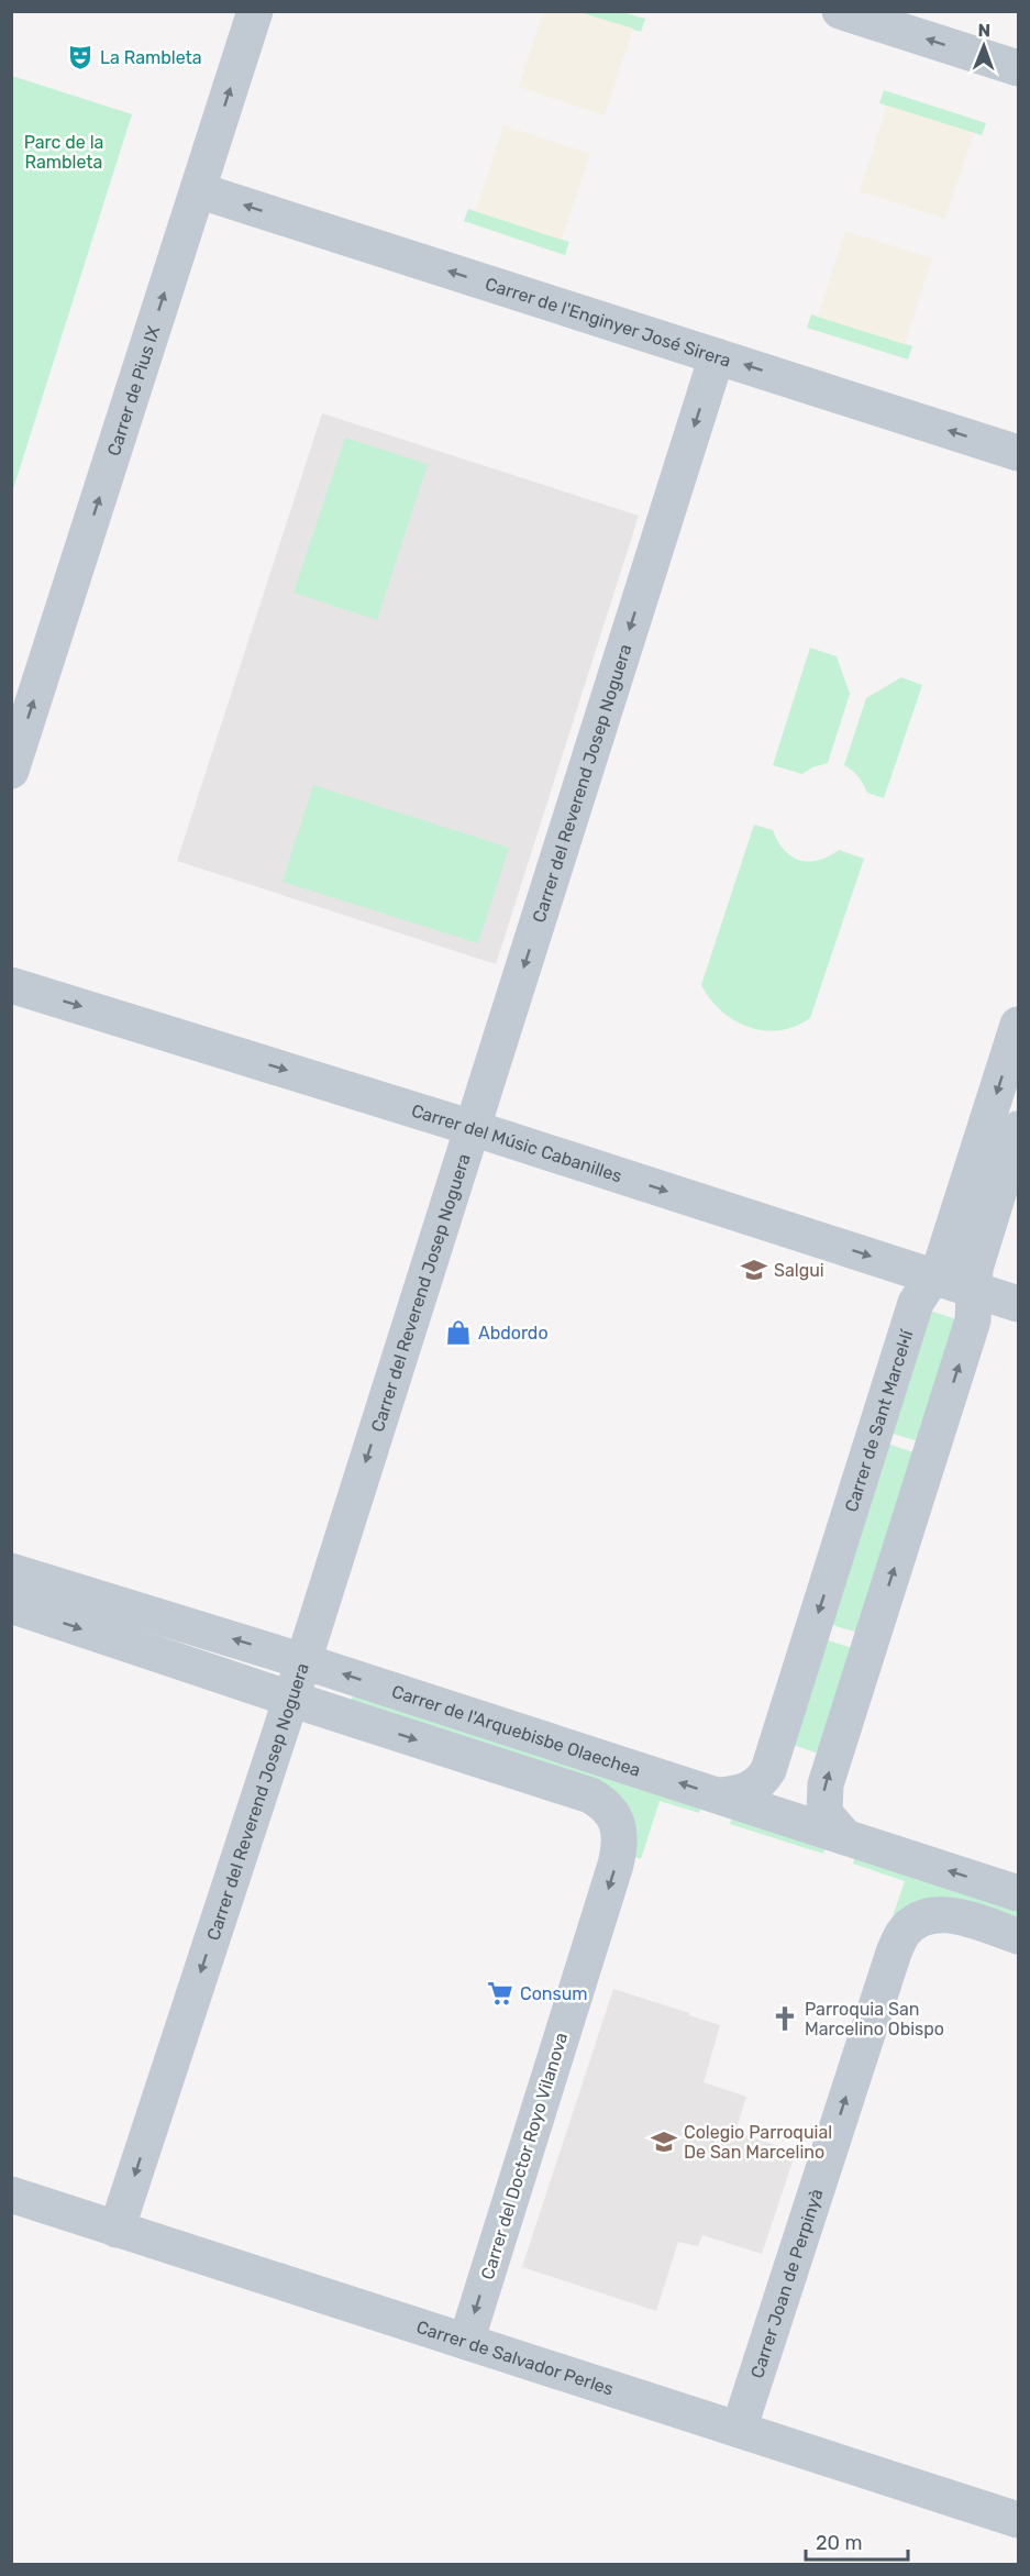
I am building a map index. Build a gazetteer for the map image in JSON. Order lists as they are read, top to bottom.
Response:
{
  "streets": {
    "street": [
      "Carrer de l'Enginyer José Sirera",
      "Carrer de Pius IX",
      "Carrer del Reverend Josep Noguera",
      "Carrer del Músic Cabanilles",
      "Carrer de Sant Marcel·lí",
      "Carrer de l'Arquebisbe Olaechea",
      "Carrer del Doctor Royo Vilanova",
      "Carrer Joan de Perpinyà",
      "Carrer de Salvador Perles"
    ]
  },
  "crossings": [
    ["Carrer de l'Enginyer José Sirera", "Carrer de Pius IX"],
    ["Carrer de l'Enginyer José Sirera", "Carrer del Reverend Josep Noguera"],
    ["Carrer del Reverend Josep Noguera", "Carrer del Músic Cabanilles"],
    ["Carrer del Reverend Josep Noguera", "Carrer de l'Arquebisbe Olaechea"],
    ["Carrer del Reverend Josep Noguera", "Carrer del Doctor Royo Vilanova"],
    ["Carrer del Reverend Josep Noguera", "Carrer de Salvador Perles"],
    ["Carrer del Músic Cabanilles", "Carrer de Sant Marcel·lí"],
    ["Carrer de Sant Marcel·lí", "Carrer de l'Arquebisbe Olaechea"],
    ["Carrer del Doctor Royo Vilanova", "Carrer de Salvador Perles"],
    ["Carrer Joan de Perpinyà", "Carrer de Salvador Perles"]
  ],
  "one_way": [
    "Carrer de l'Enginyer José Sirera",
    "Carrer de Pius IX",
    "Carrer del Reverend Josep Noguera",
    "Carrer del Músic Cabanilles"
  ],
  "parks": ["Parc de la Rambleta"],
  "places": {
    "theatre": ["La Rambleta"],
    "school or university": ["Salgui", "Colegio Parroquial De San Marcelino"],
    "shop": ["Abdordo"],
    "supermarket": ["Consum"],
    "church": ["Parroquia San Marcelino Obispo"]
  },
  "scale_bar": "20 m",
  "north": "top"
}
